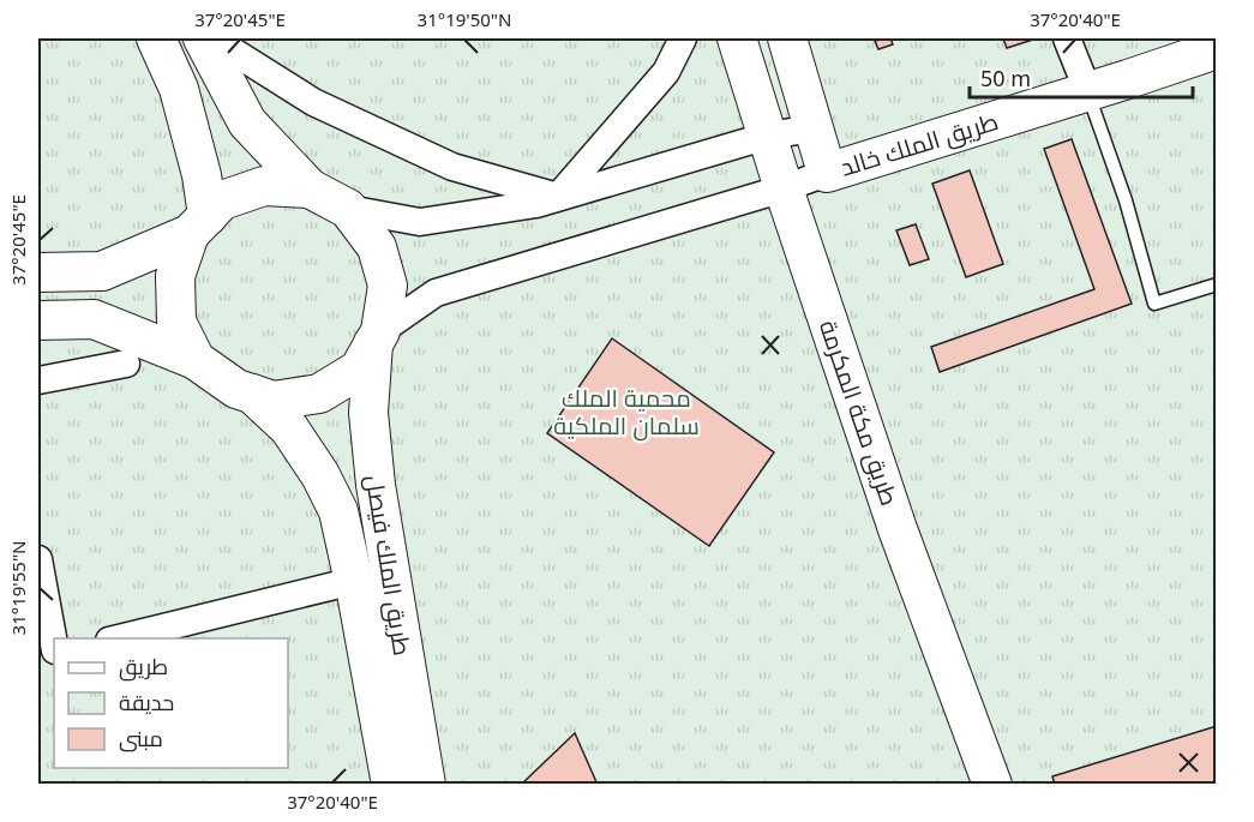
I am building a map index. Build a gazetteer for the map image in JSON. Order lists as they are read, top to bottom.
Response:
{
  "streets": {
    "main road": ["طريق الملك خالد", "طريق مكة المكرمة", "طريق الملك فيصل"]
  },
  "parks": ["محمية الملك سلمان الملكية"],
  "legend": ["طريق", "حديقة", "مبنى"],
  "scale_bar": "50 m",
  "coordinates": [
    "37°20'45\"E",
    "31°19'50\"N",
    "37°20'40\"E",
    "31°19'55\"N"
  ]
}
